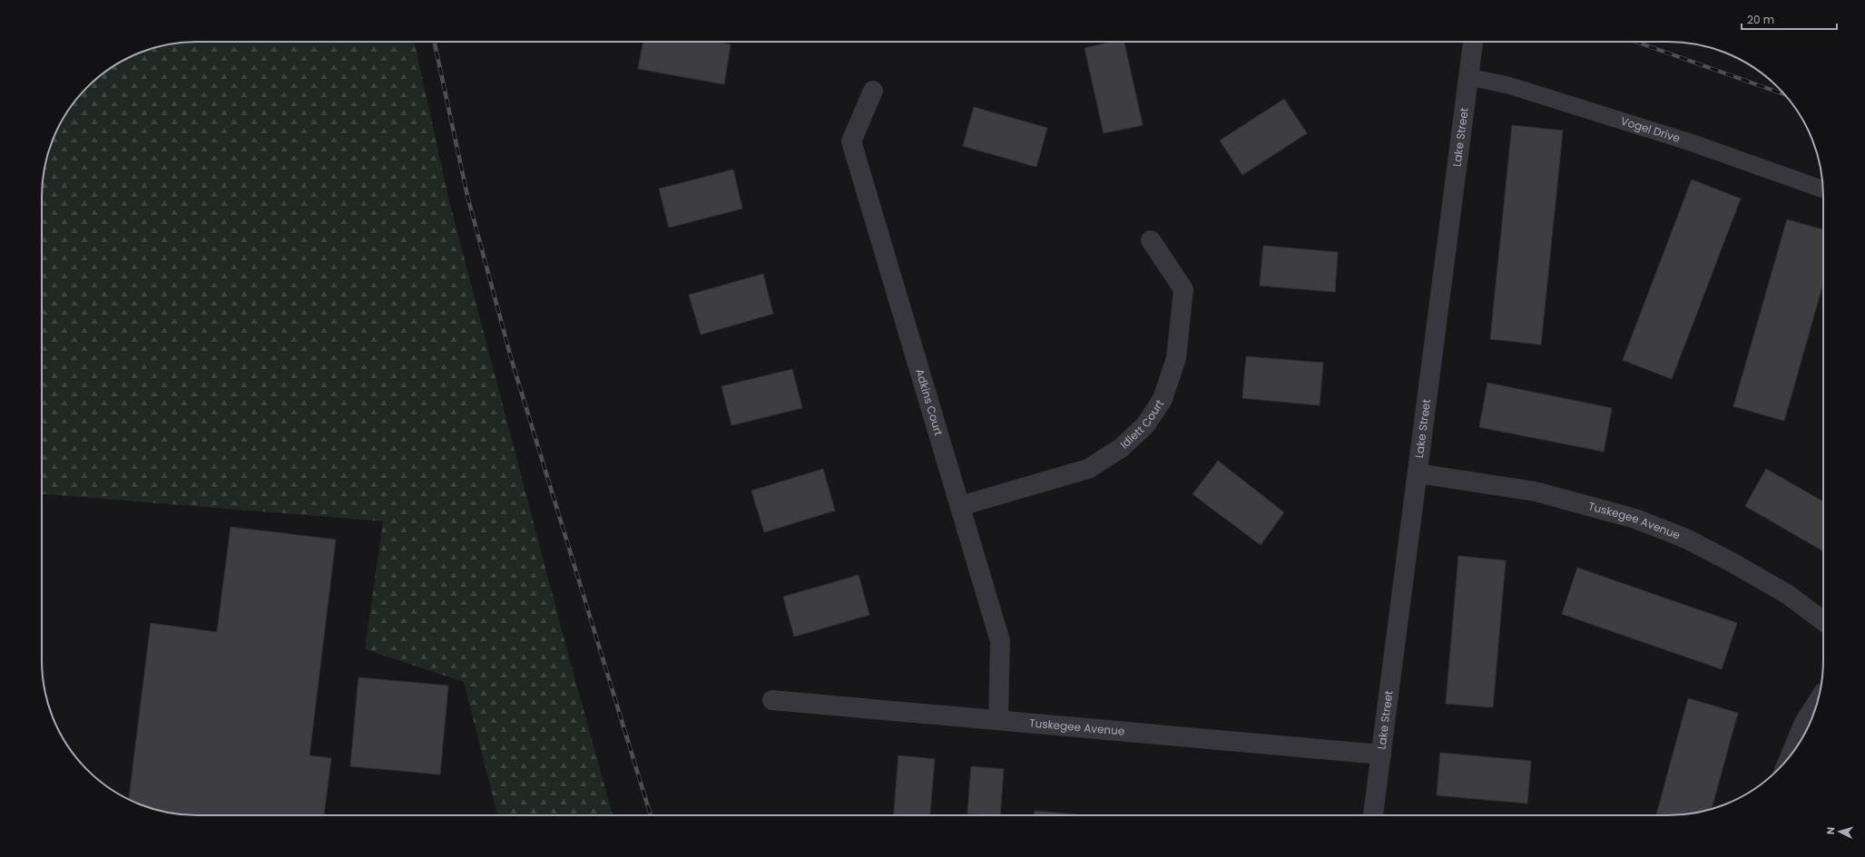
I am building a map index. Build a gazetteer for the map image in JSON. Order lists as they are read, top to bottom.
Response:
{
  "streets": {
    "street": [
      "Lake Street",
      "Adkins Court",
      "Idlett Court",
      "Tuskegee Avenue"
    ],
    "lane": ["Vogel Drive"]
  },
  "crossings": [
    ["Vogel Drive", "Lake Street"],
    ["Lake Street", "Tuskegee Avenue"],
    ["Adkins Court", "Idlett Court"],
    ["Adkins Court", "Tuskegee Avenue"]
  ],
  "scale_bar": "20 m",
  "north": "left"
}
